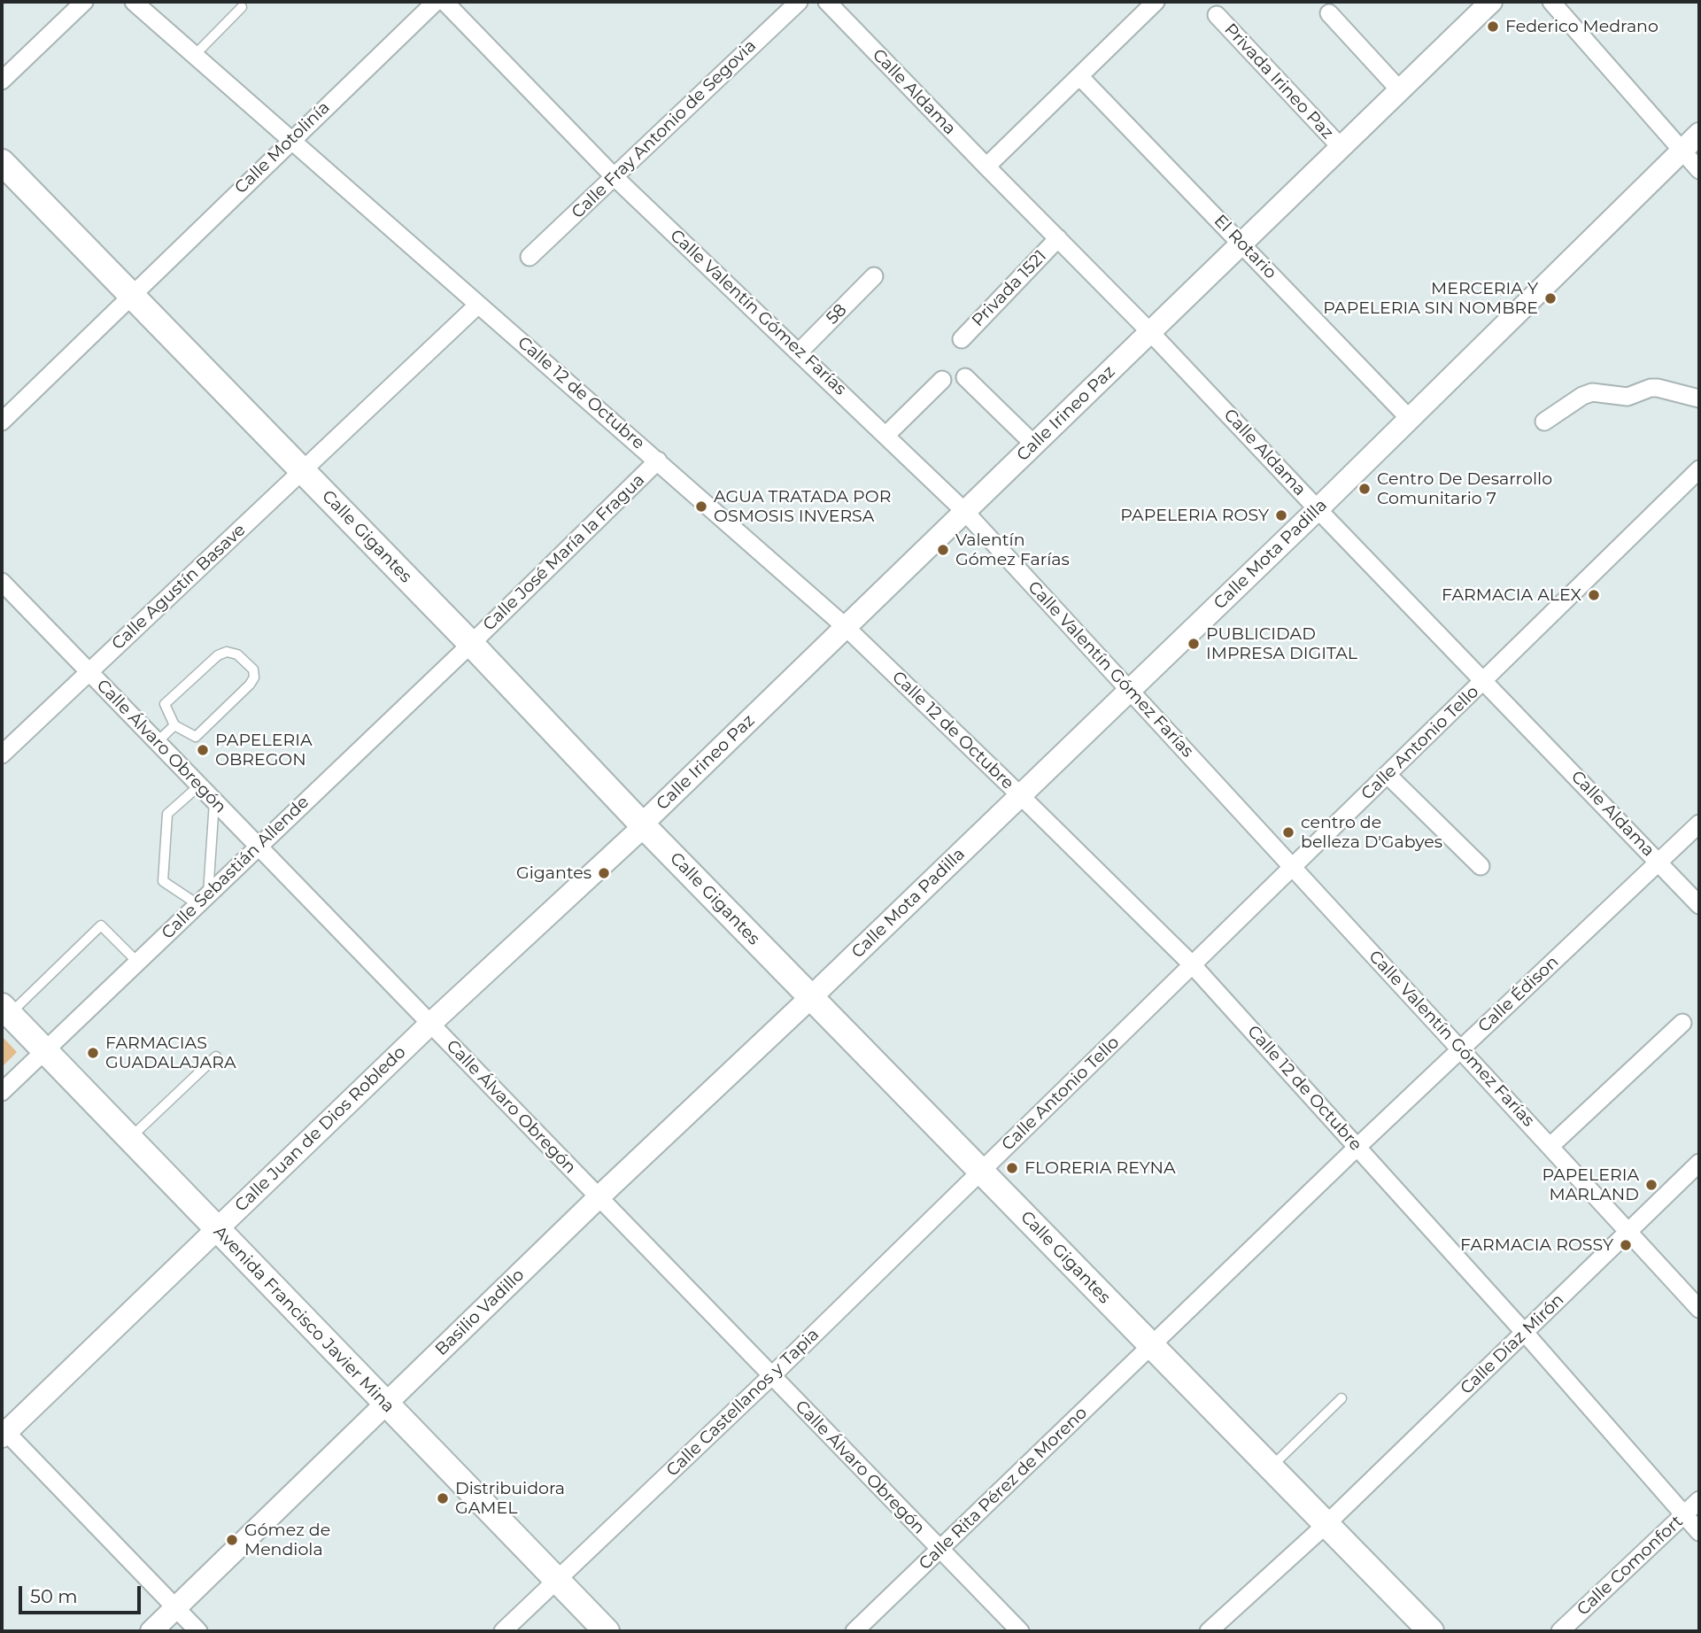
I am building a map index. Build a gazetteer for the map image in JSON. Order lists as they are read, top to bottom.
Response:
{
  "streets": {
    "main road": ["Calle Gigantes", "Avenida Francisco Javier Mina"],
    "street": [
      "Privada Irineo Paz",
      "Calle Aldama",
      "Calle Fray Antonio de Segovia",
      "Calle Motolinía",
      "El Rotario",
      "Privada 1521",
      "Calle Valentín Gómez Farías",
      "58",
      "Calle 12 de Octubre",
      "Calle Irineo Paz",
      "Calle José María la Fragua",
      "Calle Mota Padilla",
      "Calle Agustín Basave",
      "Calle Antonio Tello",
      "Calle Álvaro Obregón",
      "Calle Sebastián Allende",
      "Calle Édison",
      "Calle Juan de Dios Robledo",
      "Basilio Vadillo",
      "Calle Díaz Mirón",
      "Calle Castellanos y Tapia",
      "Calle Rita Pérez de Moreno",
      "Calle Comonfort"
    ]
  },
  "crossings": [
    ["Privada Irineo Paz", "Calle Irineo Paz"],
    ["Calle Aldama", "Privada 1521"],
    ["Calle Aldama", "Calle Irineo Paz"],
    ["Calle Aldama", "Calle Mota Padilla"],
    ["Calle Aldama", "Calle Antonio Tello"],
    ["Calle Aldama", "Calle Édison"],
    ["Calle Fray Antonio de Segovia", "Calle Valentín Gómez Farías"],
    ["Calle Motolinía", "Calle 12 de Octubre"],
    ["Calle Motolinía", "Calle Gigantes"],
    ["El Rotario", "Calle Irineo Paz"],
    ["El Rotario", "Calle Mota Padilla"],
    ["Calle Valentín Gómez Farías", "58"],
    ["Calle Valentín Gómez Farías", "Calle Irineo Paz"],
    ["Calle Valentín Gómez Farías", "Calle Mota Padilla"],
    ["Calle Valentín Gómez Farías", "Calle Antonio Tello"],
    ["Calle Valentín Gómez Farías", "Calle Édison"],
    ["Calle Valentín Gómez Farías", "Calle Díaz Mirón"],
    ["Calle 12 de Octubre", "Calle Irineo Paz"],
    ["Calle 12 de Octubre", "Calle José María la Fragua"],
    ["Calle 12 de Octubre", "Calle Mota Padilla"],
    ["Calle 12 de Octubre", "Calle Antonio Tello"],
    ["Calle 12 de Octubre", "Calle Édison"],
    ["Calle 12 de Octubre", "Calle Díaz Mirón"],
    ["Calle 12 de Octubre", "Calle Comonfort"],
    ["Calle Irineo Paz", "Calle Gigantes"],
    ["Calle Irineo Paz", "Calle Juan de Dios Robledo"],
    ["Calle Gigantes", "Calle José María la Fragua"],
    ["Calle Gigantes", "Calle Mota Padilla"],
    ["Calle Gigantes", "Calle Agustín Basave"],
    ["Calle Gigantes", "Calle Antonio Tello"],
    ["Calle Gigantes", "Calle Sebastián Allende"],
    ["Calle Gigantes", "Calle Édison"],
    ["Calle Gigantes", "Calle Juan de Dios Robledo"],
    ["Calle Gigantes", "Basilio Vadillo"],
    ["Calle Gigantes", "Calle Díaz Mirón"],
    ["Calle Gigantes", "Calle Castellanos y Tapia"],
    ["Calle Gigantes", "Calle Rita Pérez de Moreno"],
    ["Calle José María la Fragua", "Calle Sebastián Allende"],
    ["Calle Mota Padilla", "Basilio Vadillo"],
    ["Calle Agustín Basave", "Calle Álvaro Obregón"],
    ["Calle Antonio Tello", "Calle Castellanos y Tapia"],
    ["Calle Álvaro Obregón", "Calle Sebastián Allende"],
    ["Calle Álvaro Obregón", "Calle Juan de Dios Robledo"],
    ["Calle Álvaro Obregón", "Basilio Vadillo"],
    ["Calle Álvaro Obregón", "Calle Castellanos y Tapia"],
    ["Calle Álvaro Obregón", "Calle Rita Pérez de Moreno"],
    ["Calle Sebastián Allende", "Avenida Francisco Javier Mina"],
    ["Calle Édison", "Calle Rita Pérez de Moreno"],
    ["Calle Juan de Dios Robledo", "Avenida Francisco Javier Mina"],
    ["Basilio Vadillo", "Avenida Francisco Javier Mina"],
    ["Avenida Francisco Javier Mina", "Calle Castellanos y Tapia"]
  ],
  "places": [
    "Federico Medrano",
    "MERCERIA Y PAPELERIA SIN NOMBRE",
    "Centro De Desarrollo Comunitario 7",
    "AGUA TRATADA POR OSMOSIS INVERSA",
    "PAPELERIA ROSY",
    "Valentín Gómez Farías",
    "FARMACIA ALEX",
    "PUBLICIDAD IMPRESA DIGITAL",
    "PAPELERIA OBREGON",
    "centro de belleza D'Gabyes",
    "Gigantes",
    "FARMACIAS GUADALAJARA",
    "FLORERIA REYNA",
    "PAPELERIA MARLAND",
    "FARMACIA ROSSY",
    "Distribuidora GAMEL",
    "Gómez de Mendiola"
  ],
  "scale_bar": "50 m"
}
